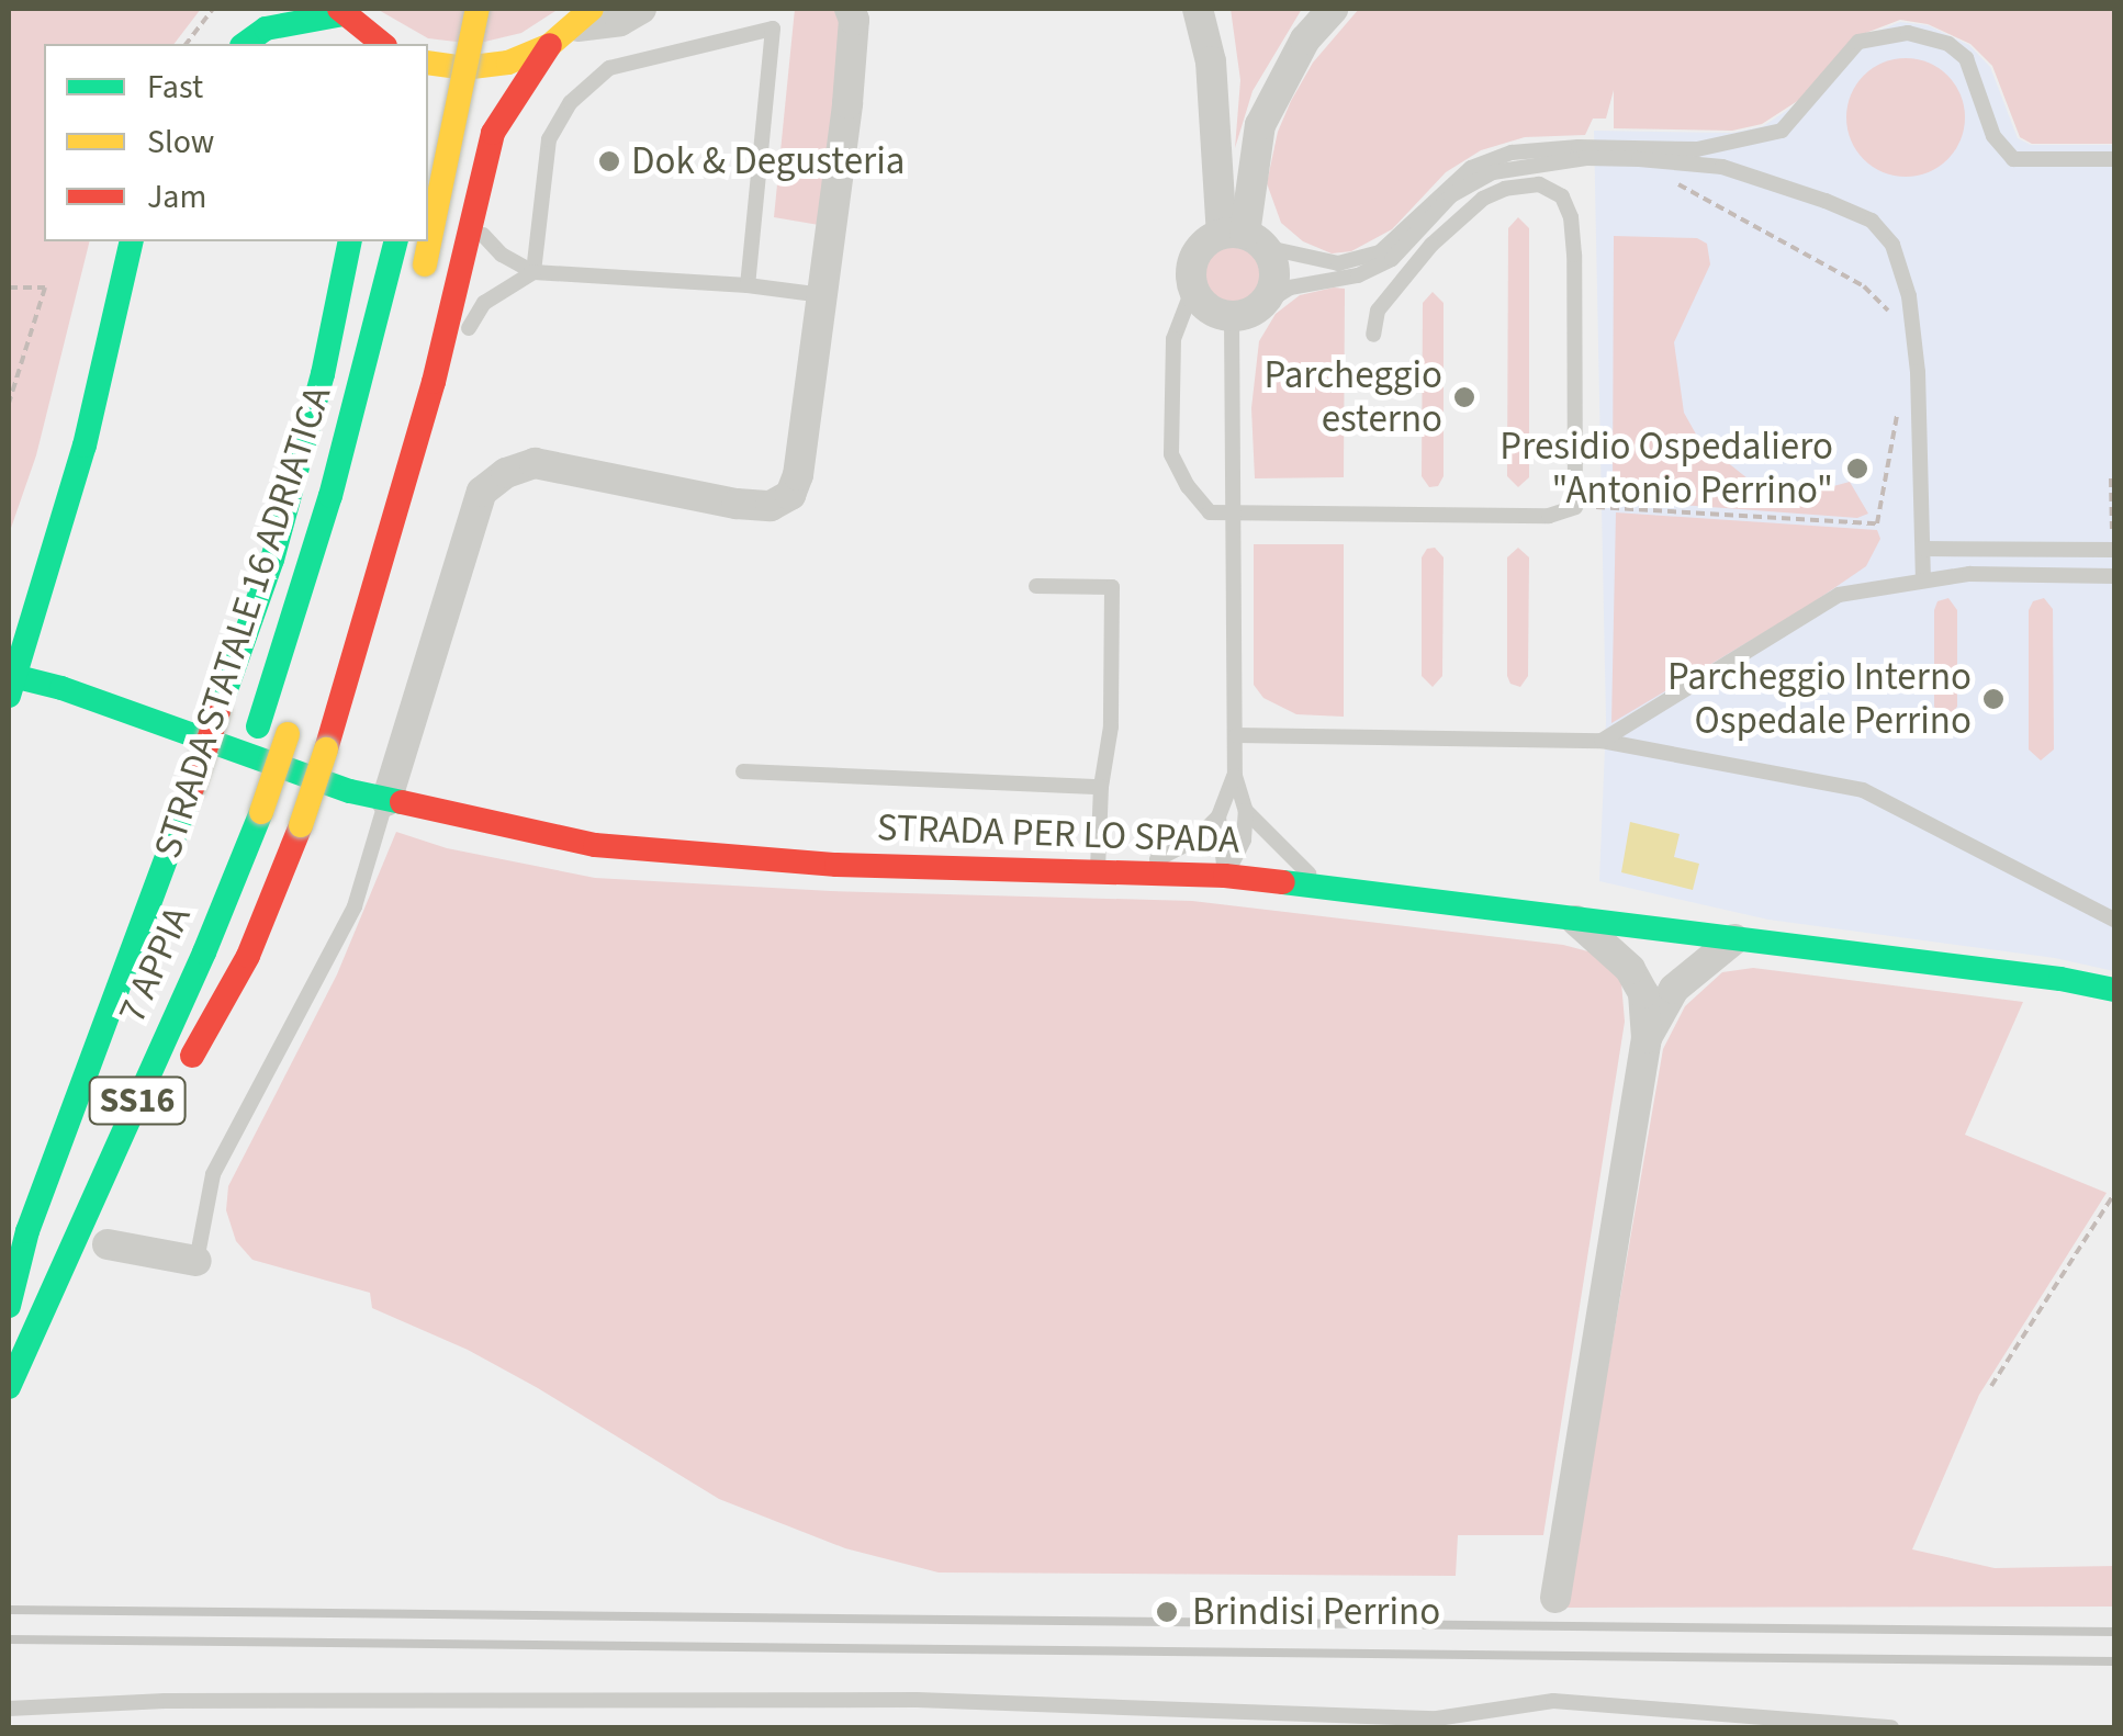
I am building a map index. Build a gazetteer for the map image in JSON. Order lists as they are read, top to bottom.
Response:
{
  "streets": {
    "main road": [
      "STRADA STATALE 16 ADRIATICA",
      "STRADA PER LO SPADA",
      "7 APPIA",
      "SS16"
    ]
  },
  "crossings": [
    ["STRADA STATALE 16 ADRIATICA", "7 APPIA"]
  ],
  "places": [
    "Dok & Degusteria",
    "Parcheggio esterno",
    "Presidio Ospedaliero \"Antonio Perrino\"",
    "Parcheggio Interno Ospedale Perrino",
    "Brindisi Perrino"
  ],
  "legend": ["Fast", "Slow", "Jam"]
}
